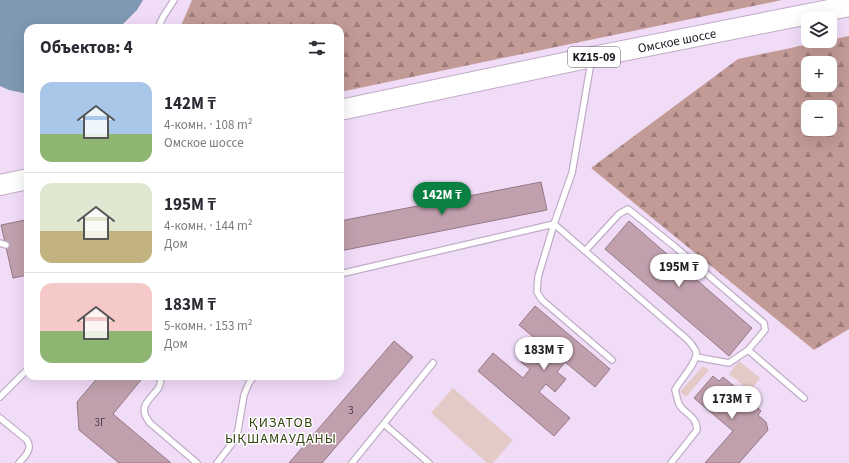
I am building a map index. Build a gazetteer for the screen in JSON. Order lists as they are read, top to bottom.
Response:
{
  "streets": {
    "highway": ["Омское шоссе", "KZ15-09"]
  },
  "districts": ["ҚИЗАТОВ ЫҚШАМАУДАНЫ"],
  "house_numbers": ["3", "3Г"],
  "page": {
    "map_buttons": ["+", "−"],
    "heading": "Объектов: 4",
    "list": [
      {
        "name": "142M ₸",
        "note": "4-комн. · 108 m² · Омское шоссе"
      },
      {
        "name": "195M ₸",
        "note": "4-комн. · 144 m² · Дом"
      },
      {
        "name": "183M ₸",
        "note": "5-комн. · 153 m² · Дом"
      }
    ],
    "price": [
      "142M ₸",
      "195M ₸",
      "183M ₸",
      "173M ₸"
    ]
  }
}
